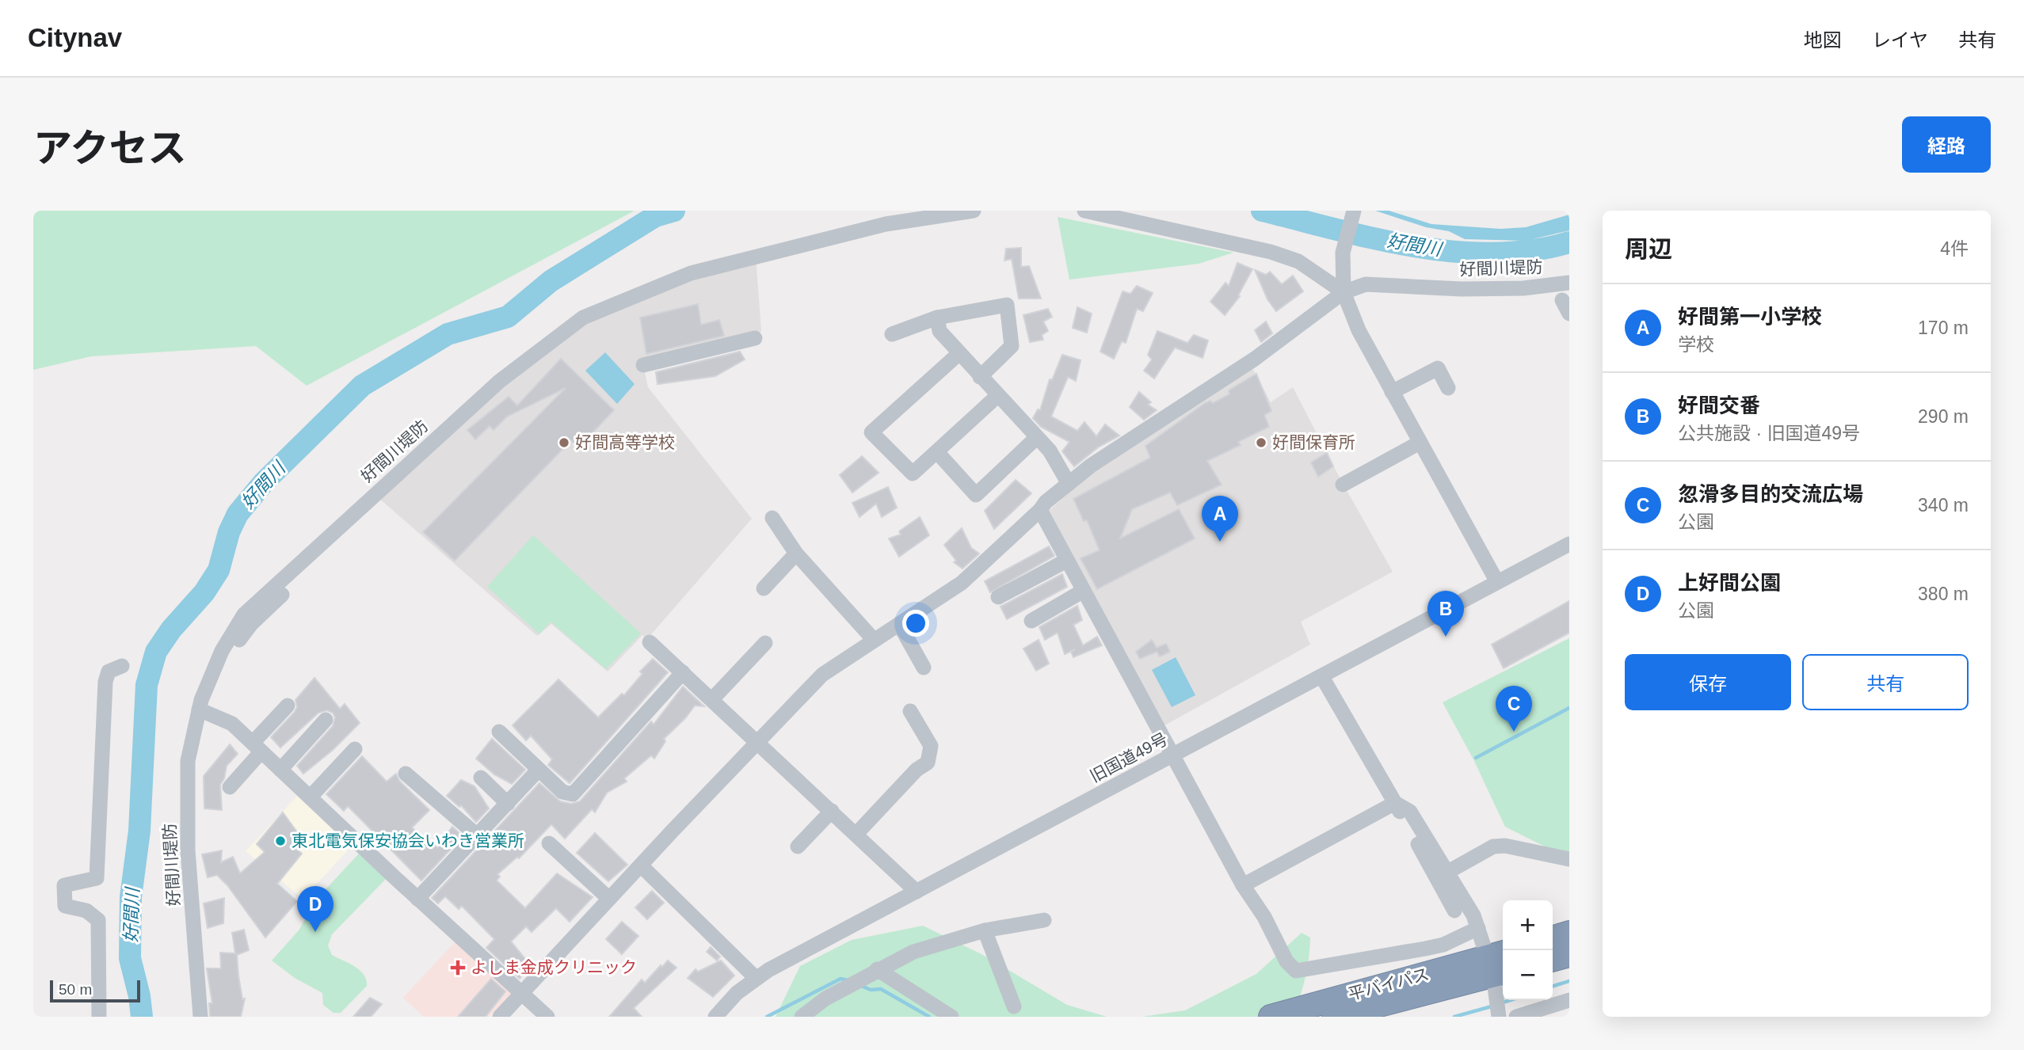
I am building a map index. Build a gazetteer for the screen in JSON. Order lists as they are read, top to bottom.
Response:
{
  "streets": {
    "highway": ["平バイパス"],
    "street": ["好間川堤防", "旧国道49号"]
  },
  "water": ["好間川"],
  "places": {
    "other": ["好間高等学校", "好間保育所", "東北電気保安協会いわき営業所"],
    "health": ["よしま金成クリニック"]
  },
  "scale_bar": "50 m",
  "page": {
    "header": "Citynav",
    "nav": ["地図", "レイヤ", "共有"],
    "title": "アクセス",
    "buttons": [
      "経路",
      ["保存", "共有"]
    ],
    "heading": ["周辺", "4件"],
    "list": [
      {
        "mark": "A",
        "name": "好間第一小学校",
        "note": "学校",
        "value": "170 m"
      },
      {
        "mark": "B",
        "name": "好間交番",
        "note": "公共施設 · 旧国道49号",
        "value": "290 m"
      },
      {
        "mark": "C",
        "name": "忽滑多目的交流広場",
        "note": "公園",
        "value": "340 m"
      },
      {
        "mark": "D",
        "name": "上好間公園",
        "note": "公園",
        "value": "380 m"
      }
    ],
    "pins": [
      "A",
      "B",
      "C",
      "D"
    ],
    "map_buttons": ["+", "−"],
    "scale": "50 m"
  }
}
